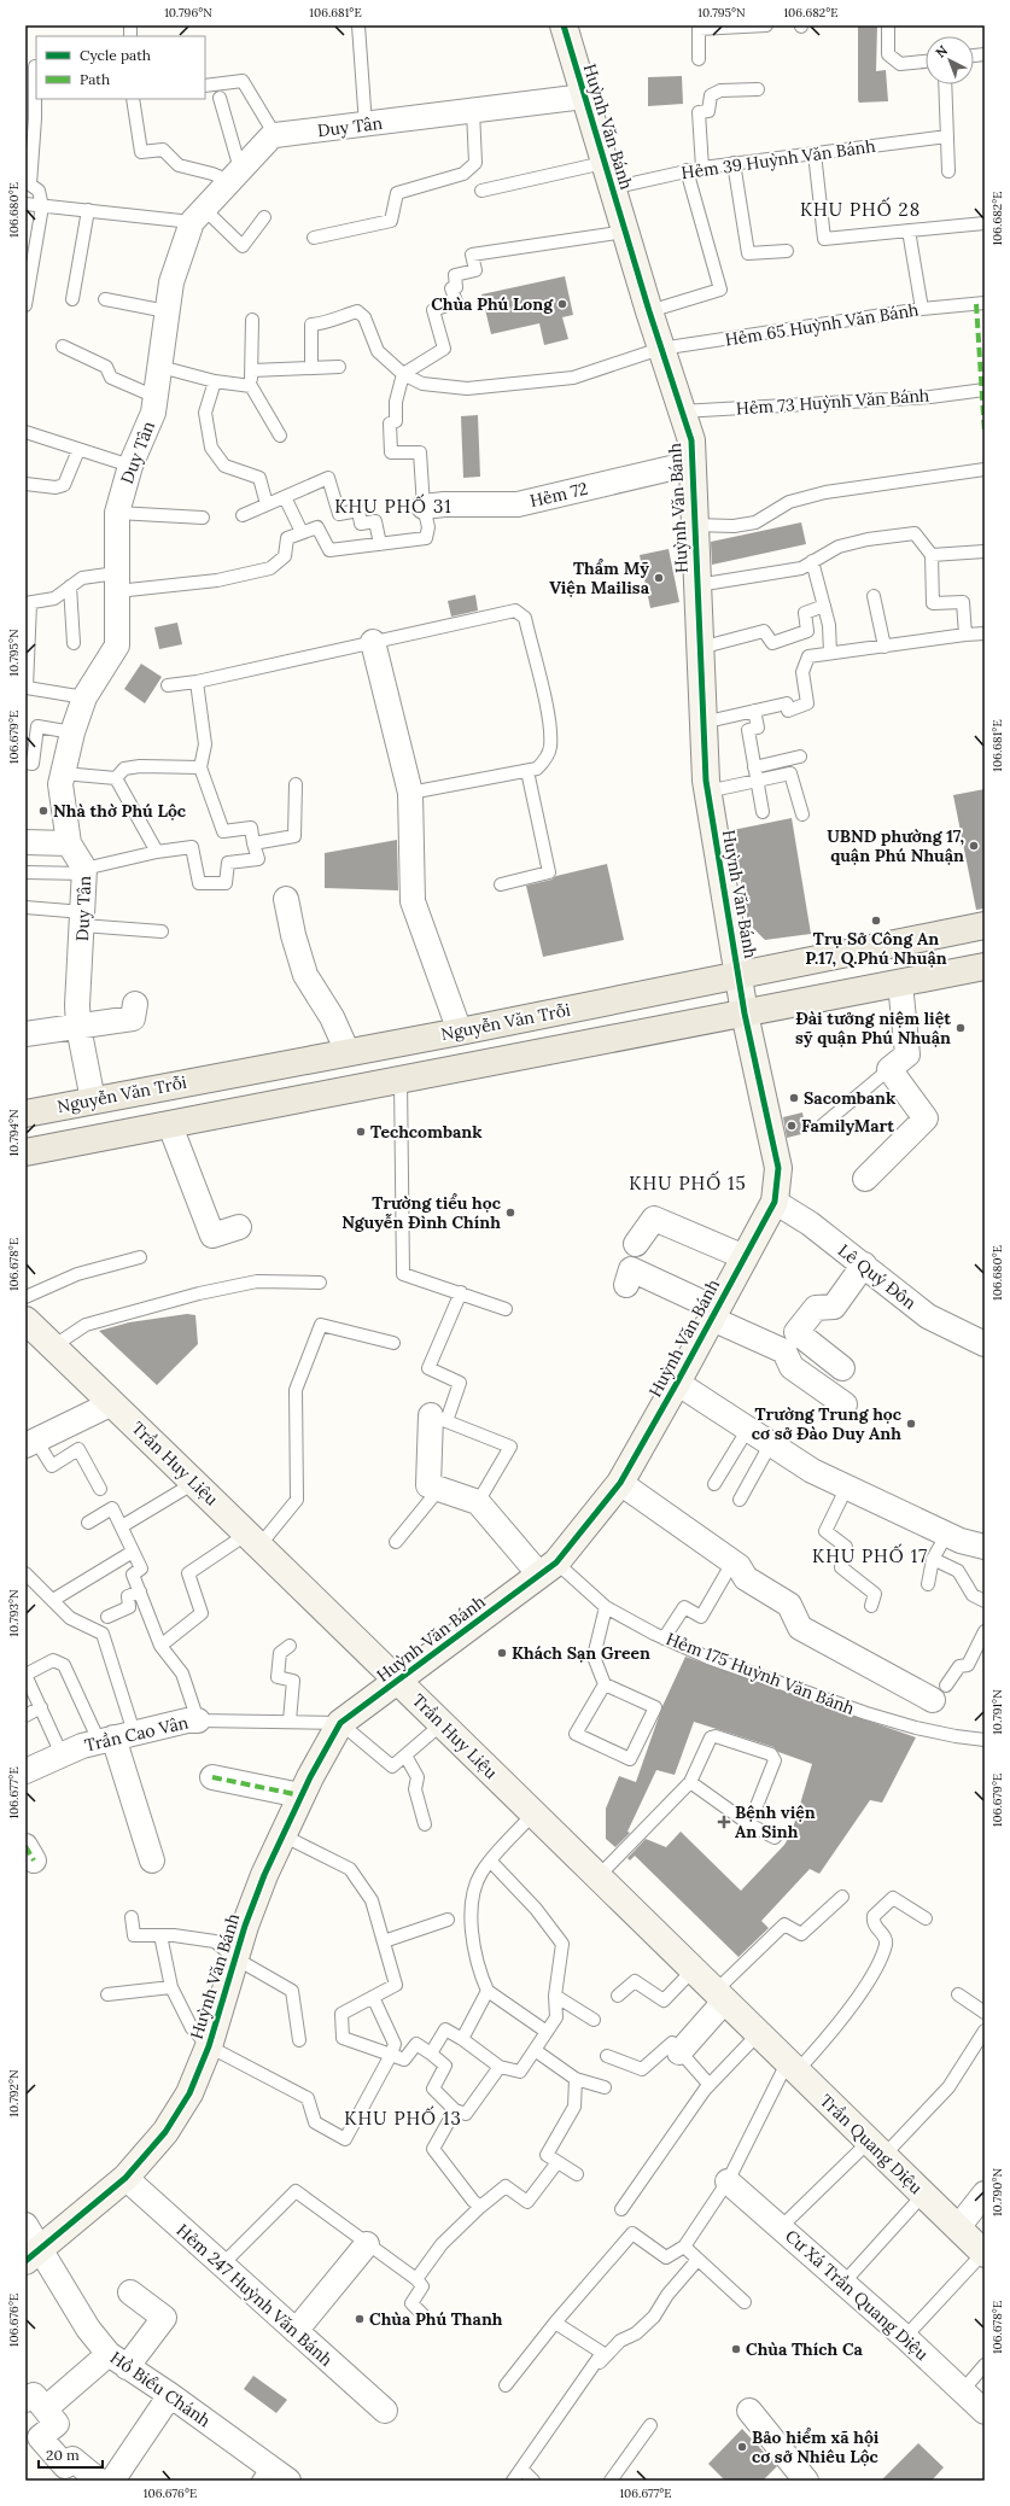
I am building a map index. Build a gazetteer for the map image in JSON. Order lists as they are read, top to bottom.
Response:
{
  "streets": {
    "main road": ["Nguyễn Văn Trỗi"],
    "street": [
      "Duy Tân",
      "Huỳnh Văn Bánh",
      "Hẻm 72",
      "Lê Quý Ðôn",
      "Trần Huy Liệu",
      "Trần Cao Vân",
      "Trần Quang Diệu",
      "Hẻm 247 Huỳnh Văn Bánh",
      "Cư Xá Trần Quang Diệu",
      "Hồ Biểu Chánh"
    ],
    "lane": [
      "Hẻm 39 Huỳnh Văn Bánh",
      "Hẻm 65 Huỳnh Văn Bánh",
      "Hẻm 73 Huỳnh Văn Bánh",
      "Hẻm 175 Huỳnh Văn Bánh"
    ]
  },
  "crossings": [
    ["Duy Tân", "Huỳnh Văn Bánh"],
    ["Duy Tân", "Nguyễn Văn Trỗi"],
    ["Huỳnh Văn Bánh", "Hẻm 39 Huỳnh Văn Bánh"],
    ["Huỳnh Văn Bánh", "Hẻm 65 Huỳnh Văn Bánh"],
    ["Huỳnh Văn Bánh", "Hẻm 73 Huỳnh Văn Bánh"],
    ["Huỳnh Văn Bánh", "Hẻm 72"],
    ["Huỳnh Văn Bánh", "Nguyễn Văn Trỗi"],
    ["Huỳnh Văn Bánh", "Lê Quý Ðôn"],
    ["Huỳnh Văn Bánh", "Trần Huy Liệu"],
    ["Huỳnh Văn Bánh", "Hẻm 175 Huỳnh Văn Bánh"],
    ["Huỳnh Văn Bánh", "Trần Cao Vân"],
    ["Huỳnh Văn Bánh", "Hẻm 247 Huỳnh Văn Bánh"],
    ["Huỳnh Văn Bánh", "Hồ Biểu Chánh"],
    ["Trần Huy Liệu", "Trần Quang Diệu"]
  ],
  "districts": [
    "KHU PHỐ 28",
    "KHU PHỐ 31",
    "KHU PHỐ 15",
    "KHU PHỐ 17",
    "KHU PHỐ 13"
  ],
  "places": {
    "other": [
      "Chùa Phú Long",
      "Thẩm Mỹ Viện Mailisa",
      "Nhà thờ Phú Lộc",
      "UBND phường 17, quận Phú Nhuận",
      "Trụ Sở Công An P.17, Q.Phú Nhuận",
      "Đài tưởng niệm liệt sỹ quận Phú Nhuận",
      "Sacombank",
      "FamilyMart",
      "Techcombank",
      "Trường tiểu học Nguyễn Đình Chính",
      "Trường Trung học cơ sở Đào Duy Anh",
      "Khách Sạn Green",
      "Chùa Phú Thanh",
      "Chùa Thích Ca",
      "Bảo hiểm xã hội cơ sở Nhiêu Lộc"
    ],
    "health": ["Bệnh viện An Sinh"]
  },
  "legend": ["Cycle path", "Path"],
  "scale_bar": "20 m",
  "north": "top left",
  "coordinates": [
    "10.796°N",
    "106.681°E",
    "10.795°N",
    "106.682°E",
    "106.680°E",
    "106.679°E",
    "10.794°N",
    "106.678°E",
    "10.793°N",
    "10.791°N",
    "106.677°E",
    "10.792°N",
    "10.790°N",
    "106.676°E"
  ]
}
